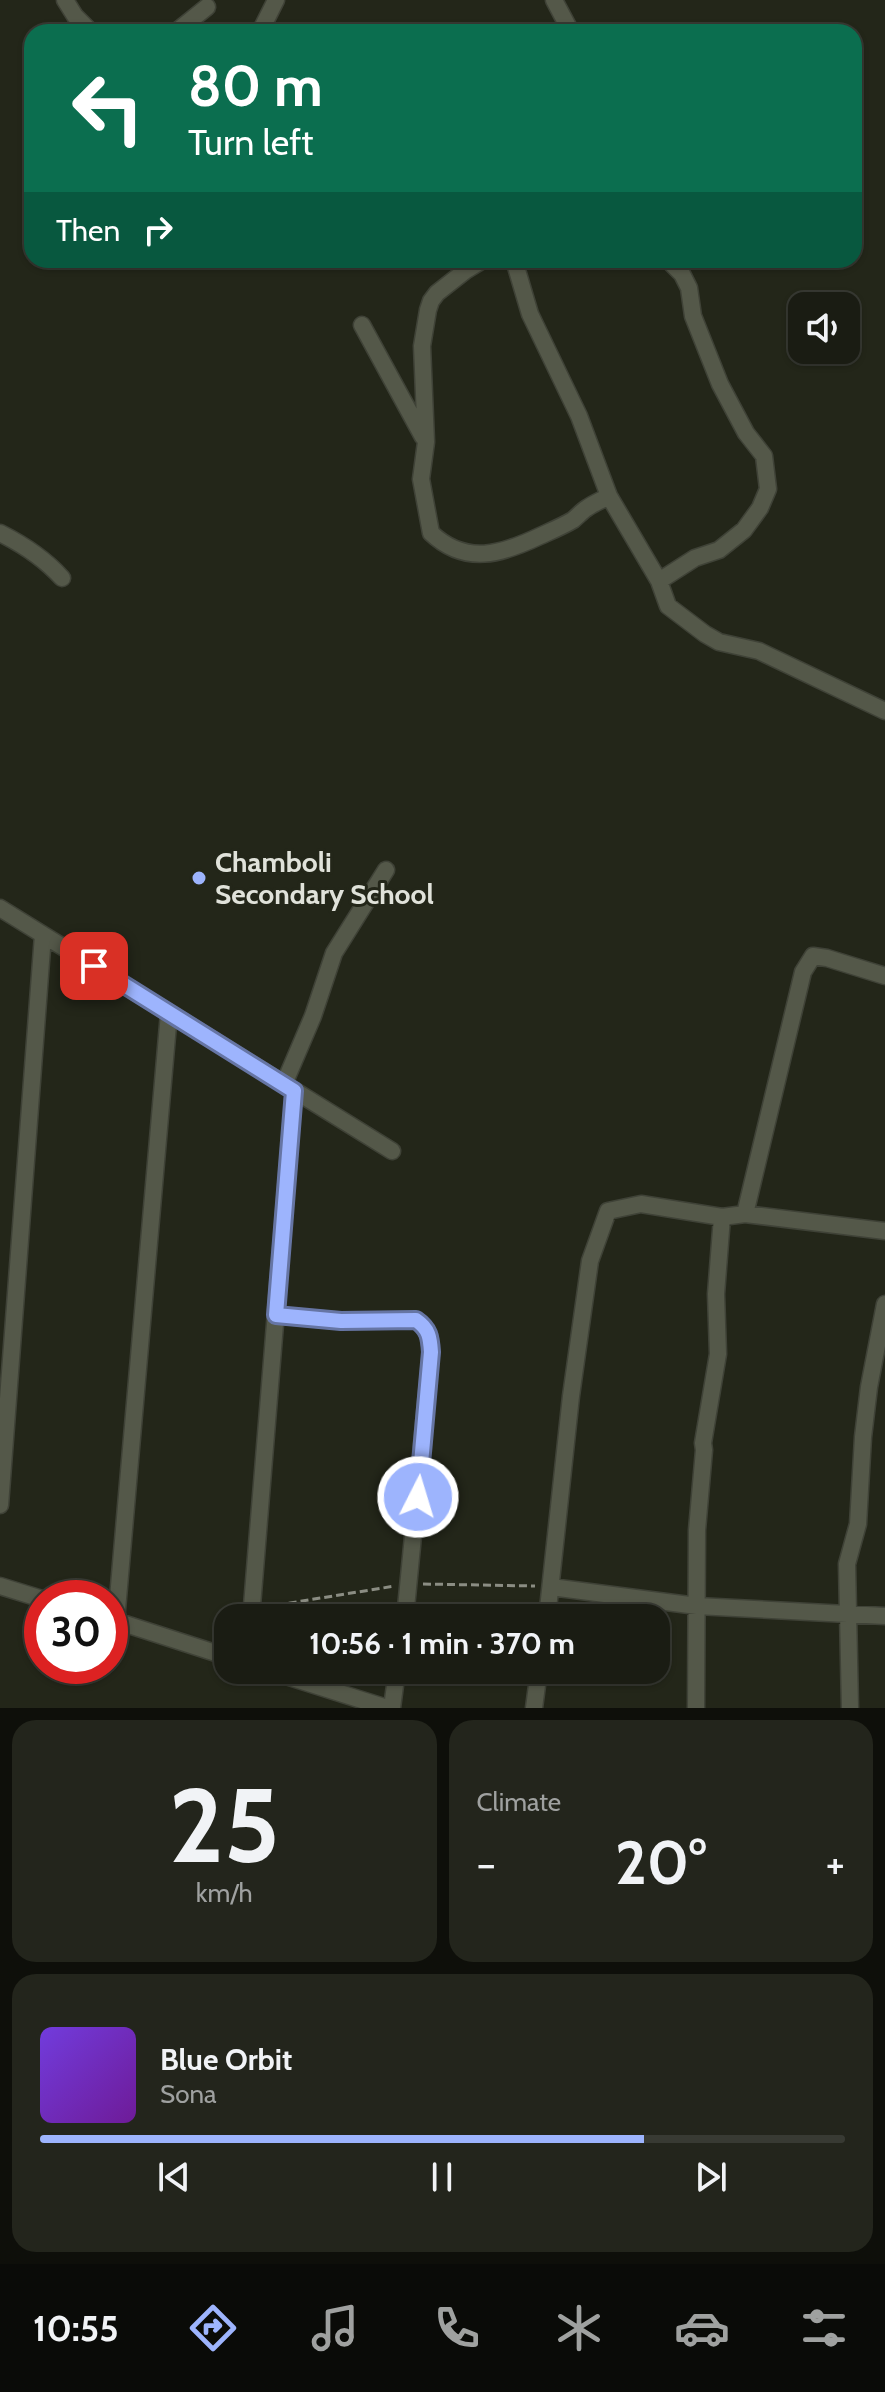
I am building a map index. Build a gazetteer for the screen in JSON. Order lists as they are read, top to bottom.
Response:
{
  "places": ["Chamboli Secondary School"],
  "page": {
    "turn": ["80 m", "Turn left"],
    "then": "Then",
    "limit": "30",
    "trip": "10:56 · 1 min · 370 m",
    "tile": [
      ["25", "km/h"],
      "Climate"
    ],
    "heat": ["−", "20°", "+"],
    "song": ["Blue Orbit", "Sona"],
    "tabs": "10:55"
  }
}
